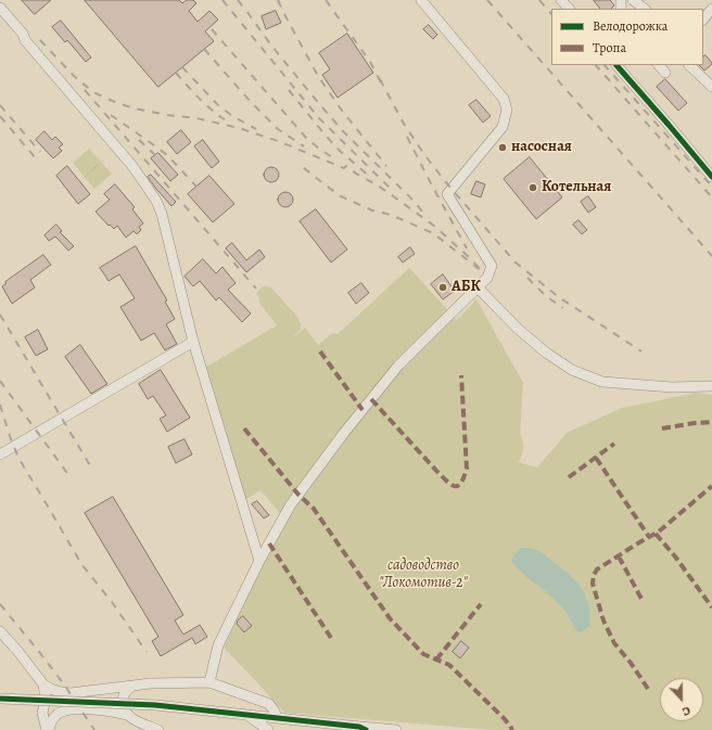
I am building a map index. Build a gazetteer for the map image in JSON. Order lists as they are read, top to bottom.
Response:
{
  "parks": ["садоводство \"Локомотив-2\""],
  "places": ["насосная", "Котельная", "АБК"],
  "legend": ["Велодорожка", "Тропа"],
  "north": "bottom"
}
